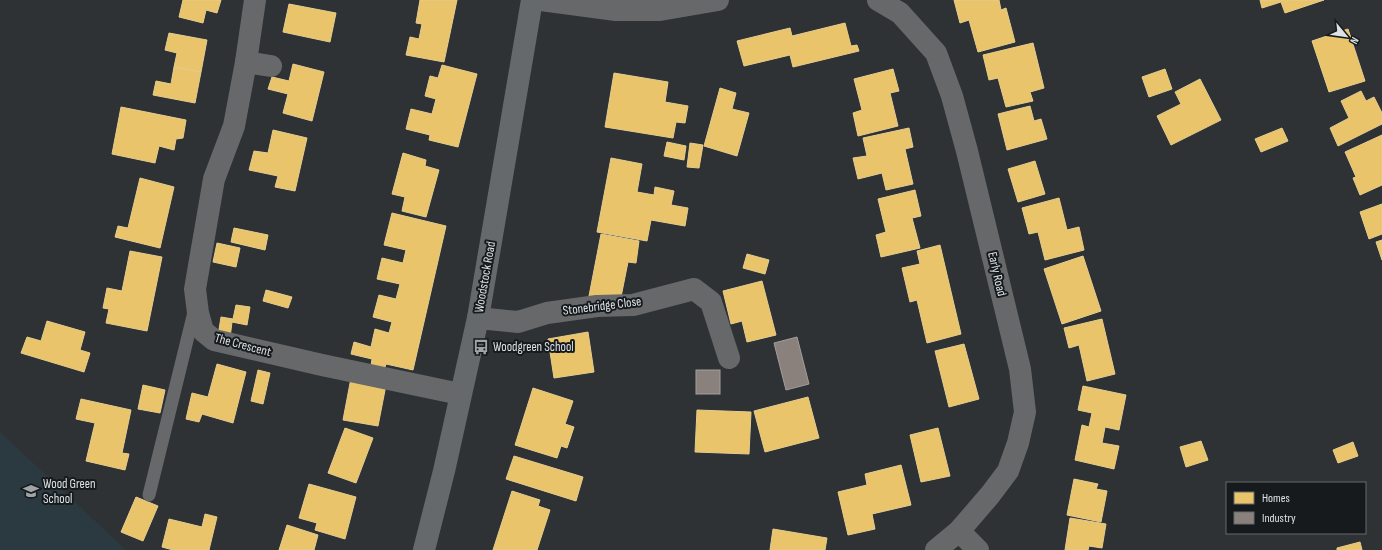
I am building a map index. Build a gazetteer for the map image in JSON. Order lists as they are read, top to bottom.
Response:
{
  "streets": {
    "main road": ["Woodstock Road"],
    "street": ["Early Road", "Stonebridge Close", "The Crescent"]
  },
  "crossings": [
    ["Woodstock Road", "Stonebridge Close"],
    ["Woodstock Road", "The Crescent"]
  ],
  "places": {
    "bus stop": ["Woodgreen School"],
    "school or university": ["Wood Green School"]
  },
  "legend": ["Homes", "Industry"],
  "north": "bottom right"
}
